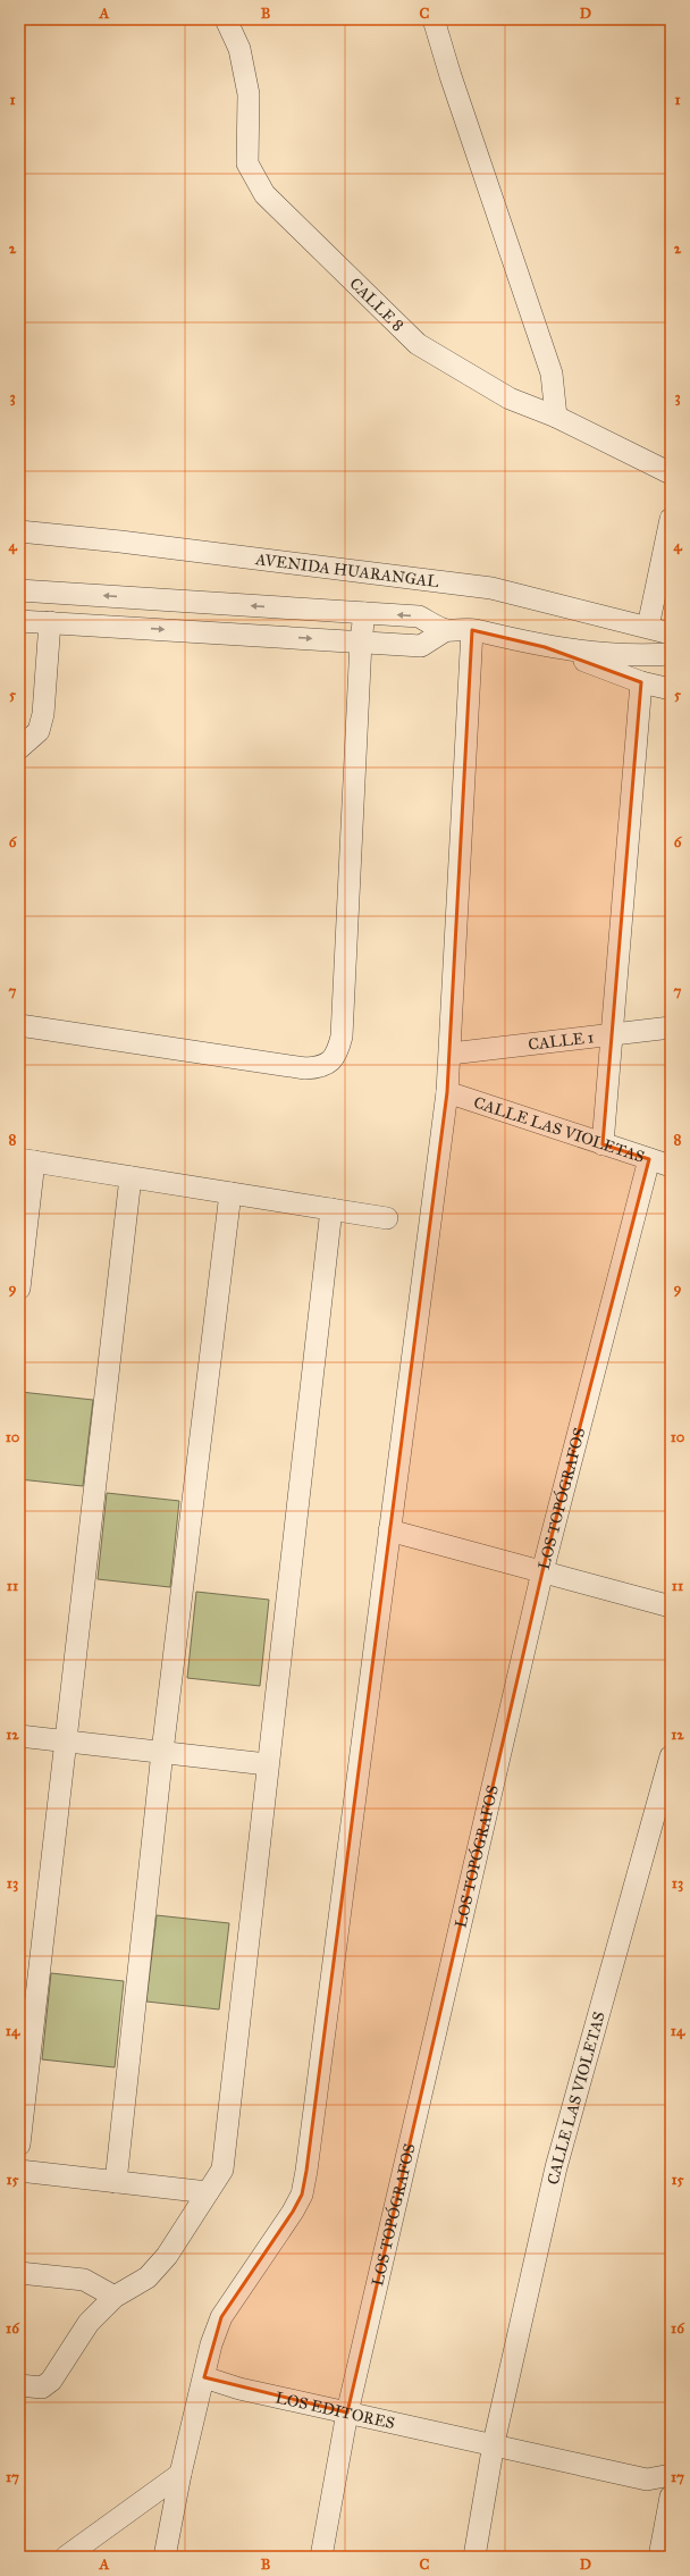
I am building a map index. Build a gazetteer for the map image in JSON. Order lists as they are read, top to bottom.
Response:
{
  "streets": {
    "street": [
      "CALLE 8",
      "AVENIDA HUARANGAL",
      "CALLE 1",
      "CALLE LAS VIOLETAS",
      "LOS TOPÓGRAFOS",
      "LOS EDITORES"
    ]
  },
  "crossings": [
    ["CALLE LAS VIOLETAS", "LOS TOPÓGRAFOS"],
    ["CALLE LAS VIOLETAS", "LOS EDITORES"],
    ["LOS TOPÓGRAFOS", "LOS EDITORES"]
  ],
  "grid": {
    "columns": [
      "A",
      "B",
      "C",
      "D"
    ],
    "rows": [
      "1",
      "2",
      "3",
      "4",
      "5",
      "6",
      "7",
      "8",
      "9",
      "10",
      "11",
      "12",
      "13",
      "14",
      "15",
      "16",
      "17"
    ]
  }
}
